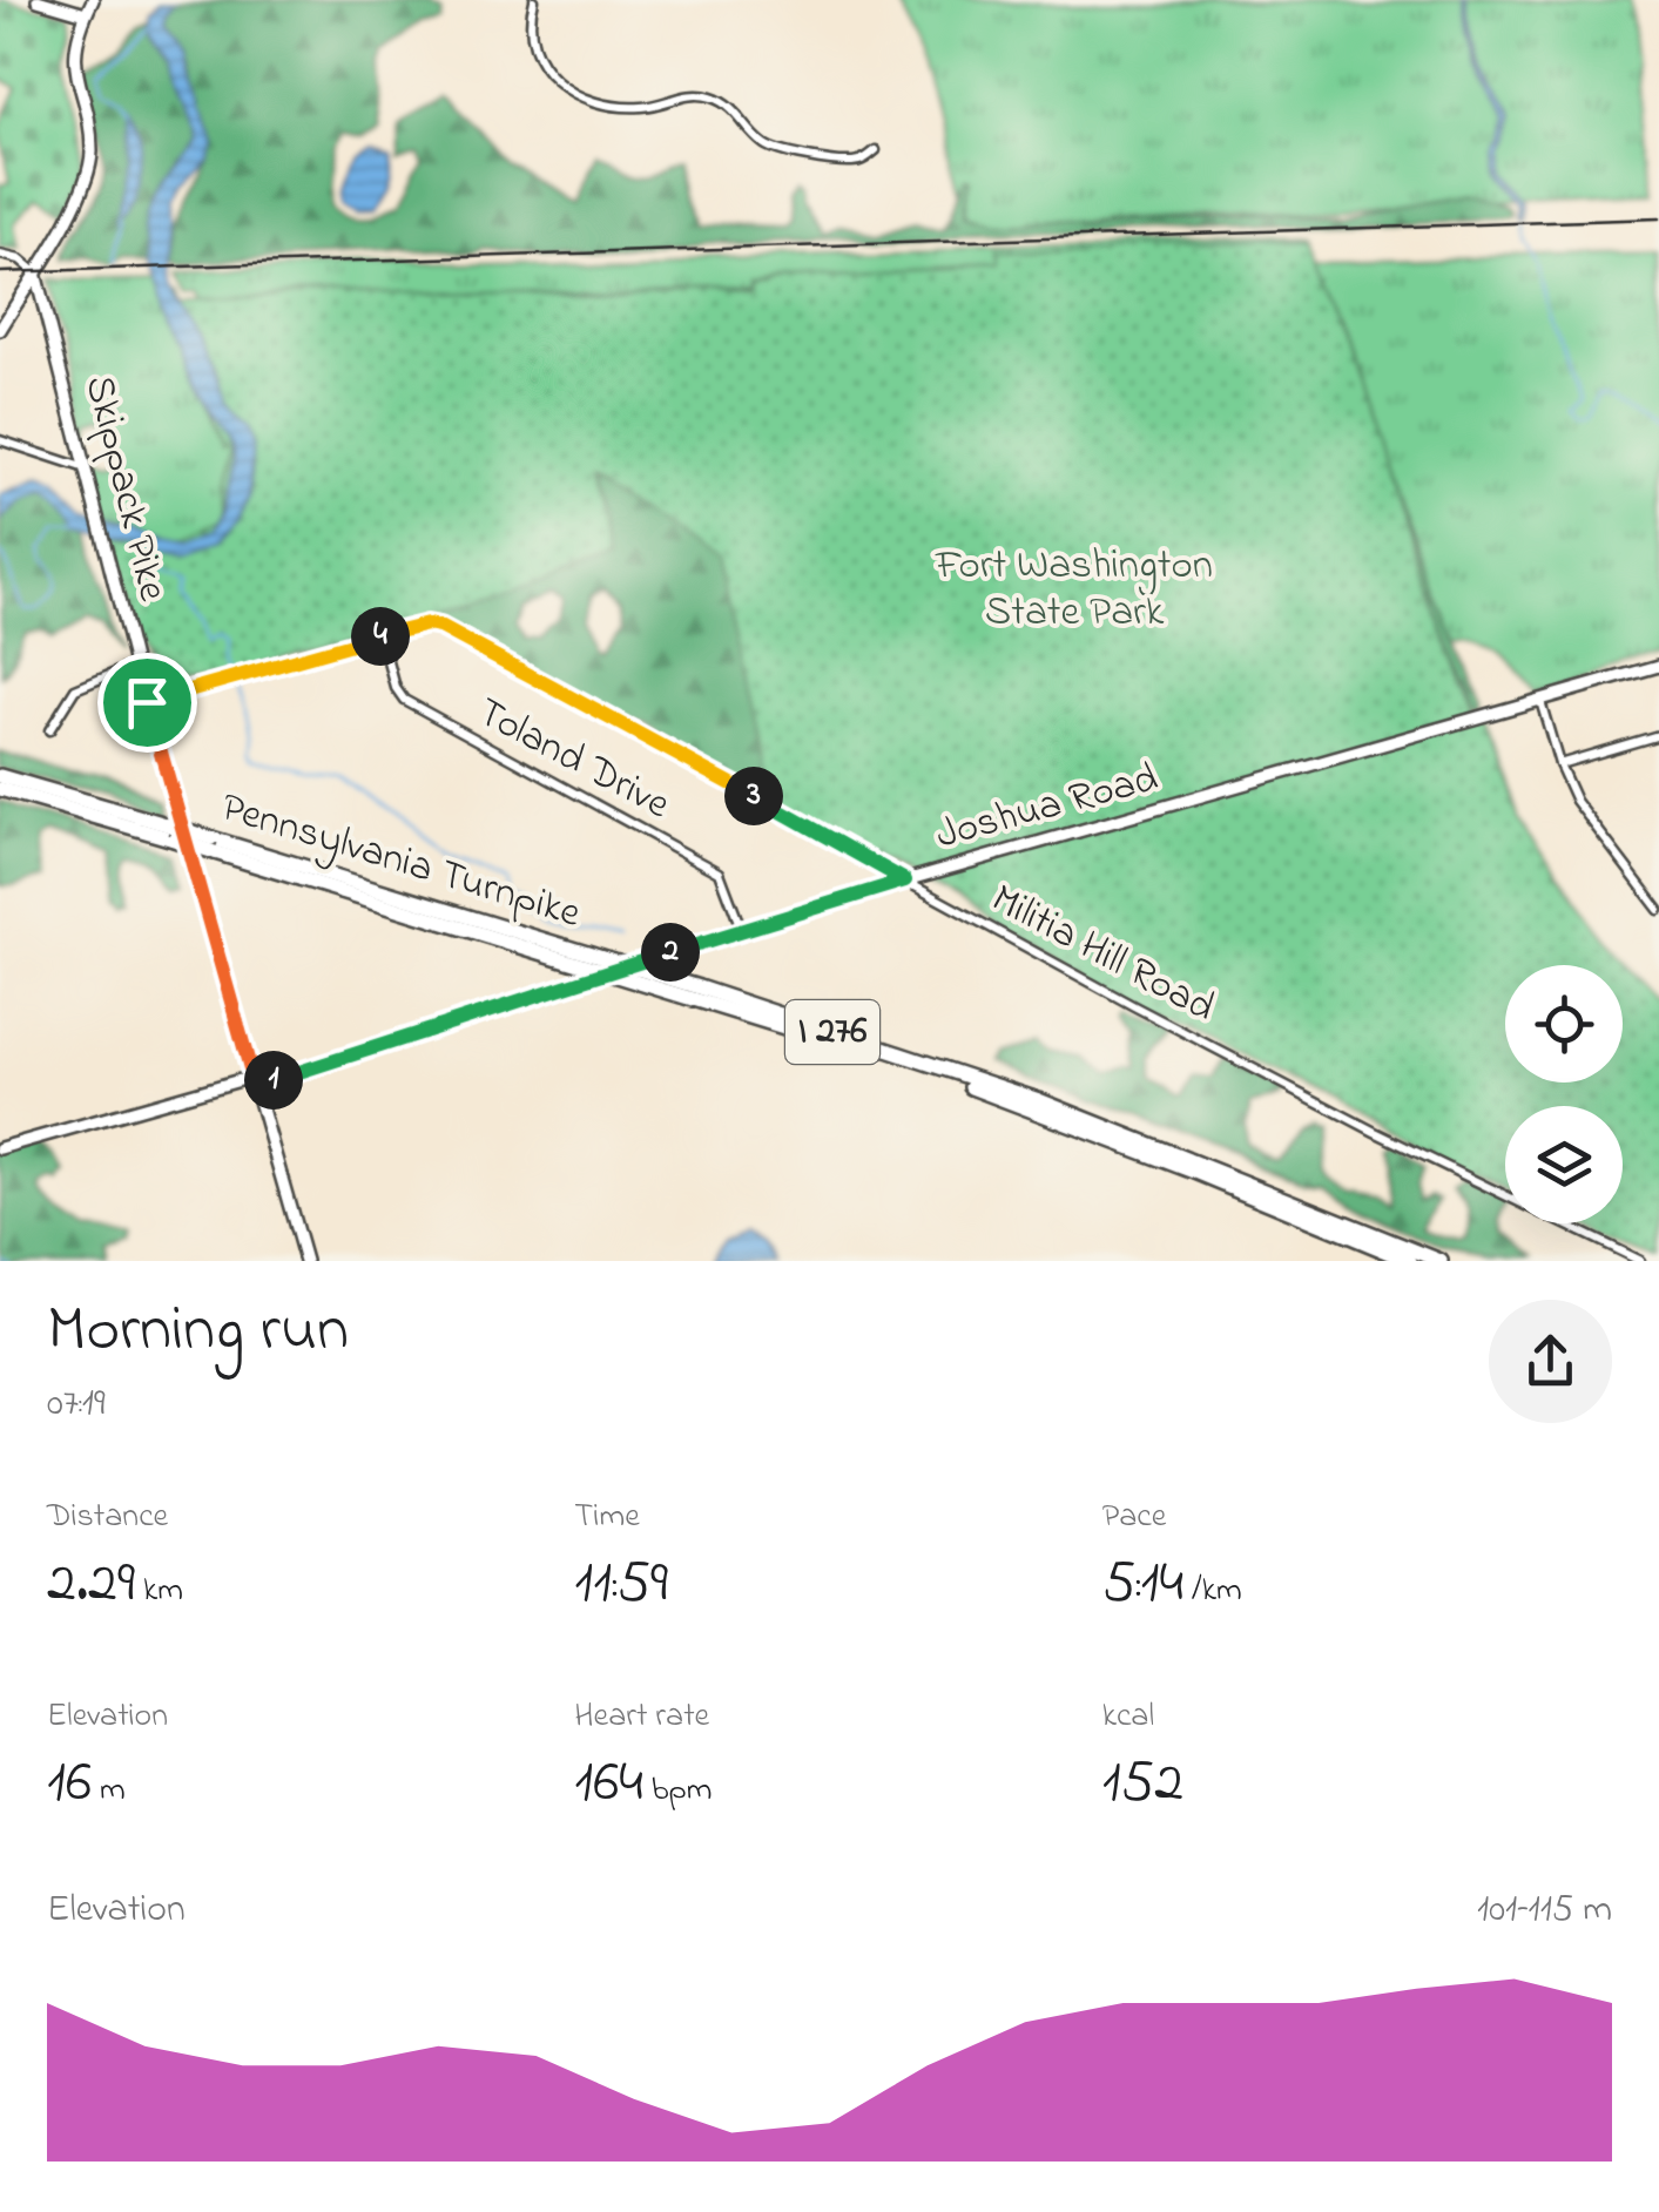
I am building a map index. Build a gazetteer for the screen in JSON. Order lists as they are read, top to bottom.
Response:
{
  "streets": {
    "highway": ["Pennsylvania Turnpike", "I 276"],
    "main road": ["Skippack Pike", "Joshua Road"],
    "street": ["Toland Drive", "Militia Hill Road"]
  },
  "crossings": [
    ["Skippack Pike", "Joshua Road"],
    ["Skippack Pike", "Militia Hill Road"],
    ["Toland Drive", "Joshua Road"],
    ["Toland Drive", "Militia Hill Road"],
    ["Joshua Road", "Militia Hill Road"]
  ],
  "parks": ["Fort Washington State Park"],
  "page": {
    "pins": [
      "4",
      "3",
      "2",
      "1"
    ],
    "heading": ["Morning run", "07:19"],
    "stats": [
      ["Distance", "2.29 km"],
      ["Time", "11:59"],
      ["Pace", "5:14 /km"],
      ["Elevation", "16 m"],
      ["Heart rate", "164 bpm"],
      ["kcal", "152"]
    ],
    "chart": ["Elevation", "101–115 m"]
  }
}
